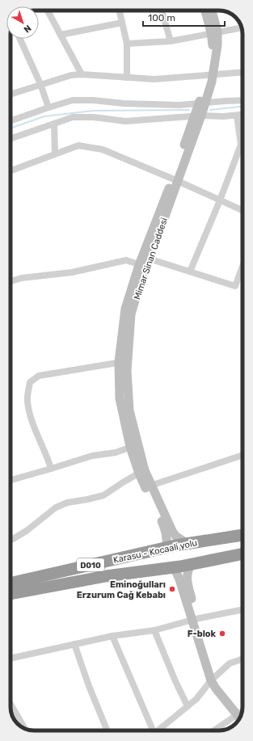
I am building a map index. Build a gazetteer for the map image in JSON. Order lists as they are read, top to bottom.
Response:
{
  "streets": {
    "highway": ["Karasu - Kocaali yolu", "D010"],
    "main road": ["Mimar Sinan Caddesi"]
  },
  "crossings": [
    ["Mimar Sinan Caddesi", "Karasu - Kocaali yolu"],
    ["Karasu - Kocaali yolu", "D010"]
  ],
  "places": ["Eminoğulları Erzurum Cağ Kebabı", "F-blok"],
  "scale_bar": "100 m",
  "north": "bottom right"
}
